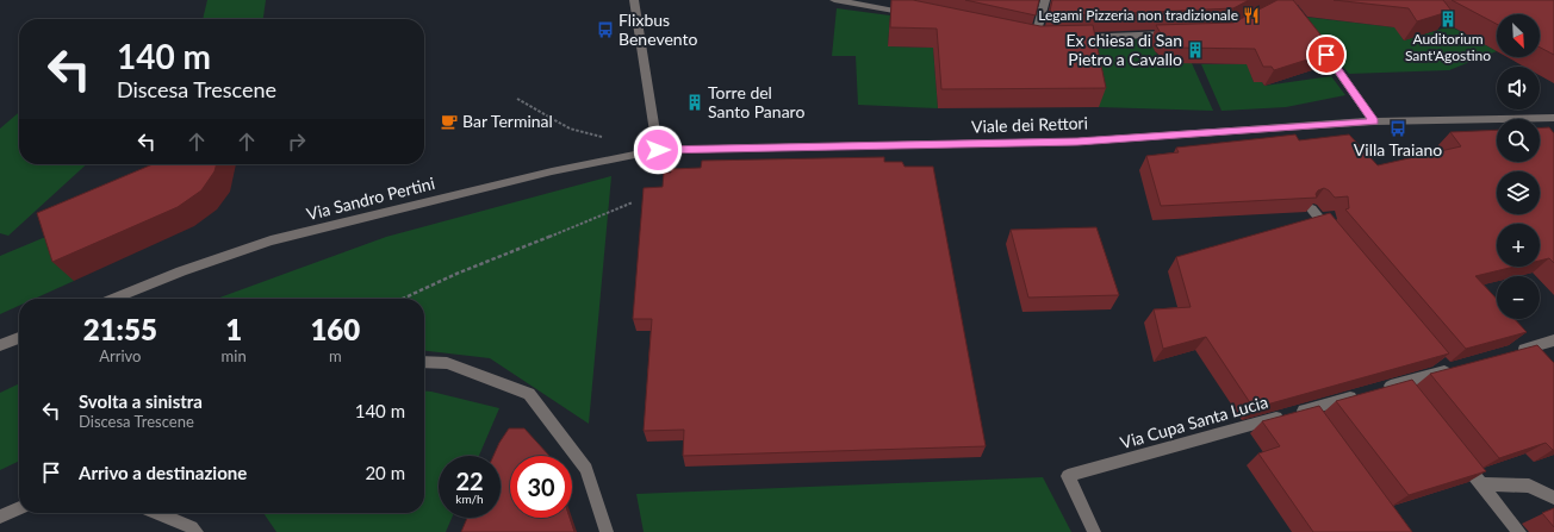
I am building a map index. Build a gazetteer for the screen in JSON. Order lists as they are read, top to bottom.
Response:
{
  "streets": {
    "street": ["Viale dei Rettori", "Via Sandro Pertini", "Via Cupa Santa Lucia"]
  },
  "crossings": [
    ["Viale dei Rettori", "Via Sandro Pertini"]
  ],
  "places": {
    "restaurant": ["Legami Pizzeria non tradizionale"],
    "building": ["Auditorium Sant'Agostino", "Ex chiesa di San Pietro a Cavallo", "Torre del Santo Panaro"],
    "bus stop": ["Flixbus Benevento", "Villa Traiano"],
    "cafe": ["Bar Terminal"]
  },
  "north": "bottom right",
  "page": {
    "map_buttons": ["+", "−"],
    "turn": ["140 m", "Discesa Trescene"],
    "eta": [
      "21:55",
      "Arrivo",
      "1",
      "min",
      "160",
      "m"
    ],
    "list": [
      {
        "name": "Svolta a sinistra",
        "note": "Discesa Trescene",
        "value": "140 m"
      },
      {
        "name": "Arrivo a destinazione",
        "value": "20 m"
      }
    ],
    "speed": "22 km/h",
    "limit": "30"
  }
}
